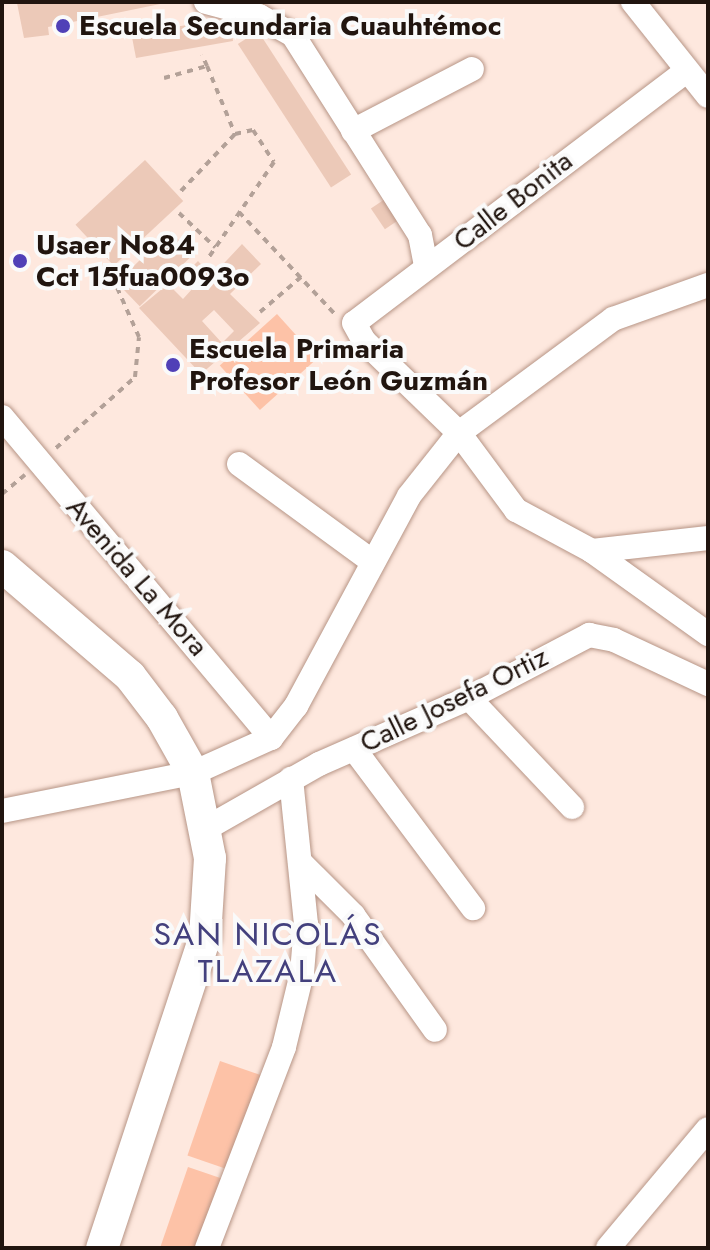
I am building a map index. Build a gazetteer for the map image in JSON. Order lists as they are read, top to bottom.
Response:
{
  "streets": {
    "street": ["Calle Bonita", "Avenida La Mora", "Calle Josefa Ortiz"]
  },
  "districts": ["SAN NICOLÁS TLAZALA"],
  "places": ["Escuela Secundaria Cuauhtémoc", "Usaer No84 Cct 15fua0093o", "Escuela Primaria Profesor León Guzmán"]
}
